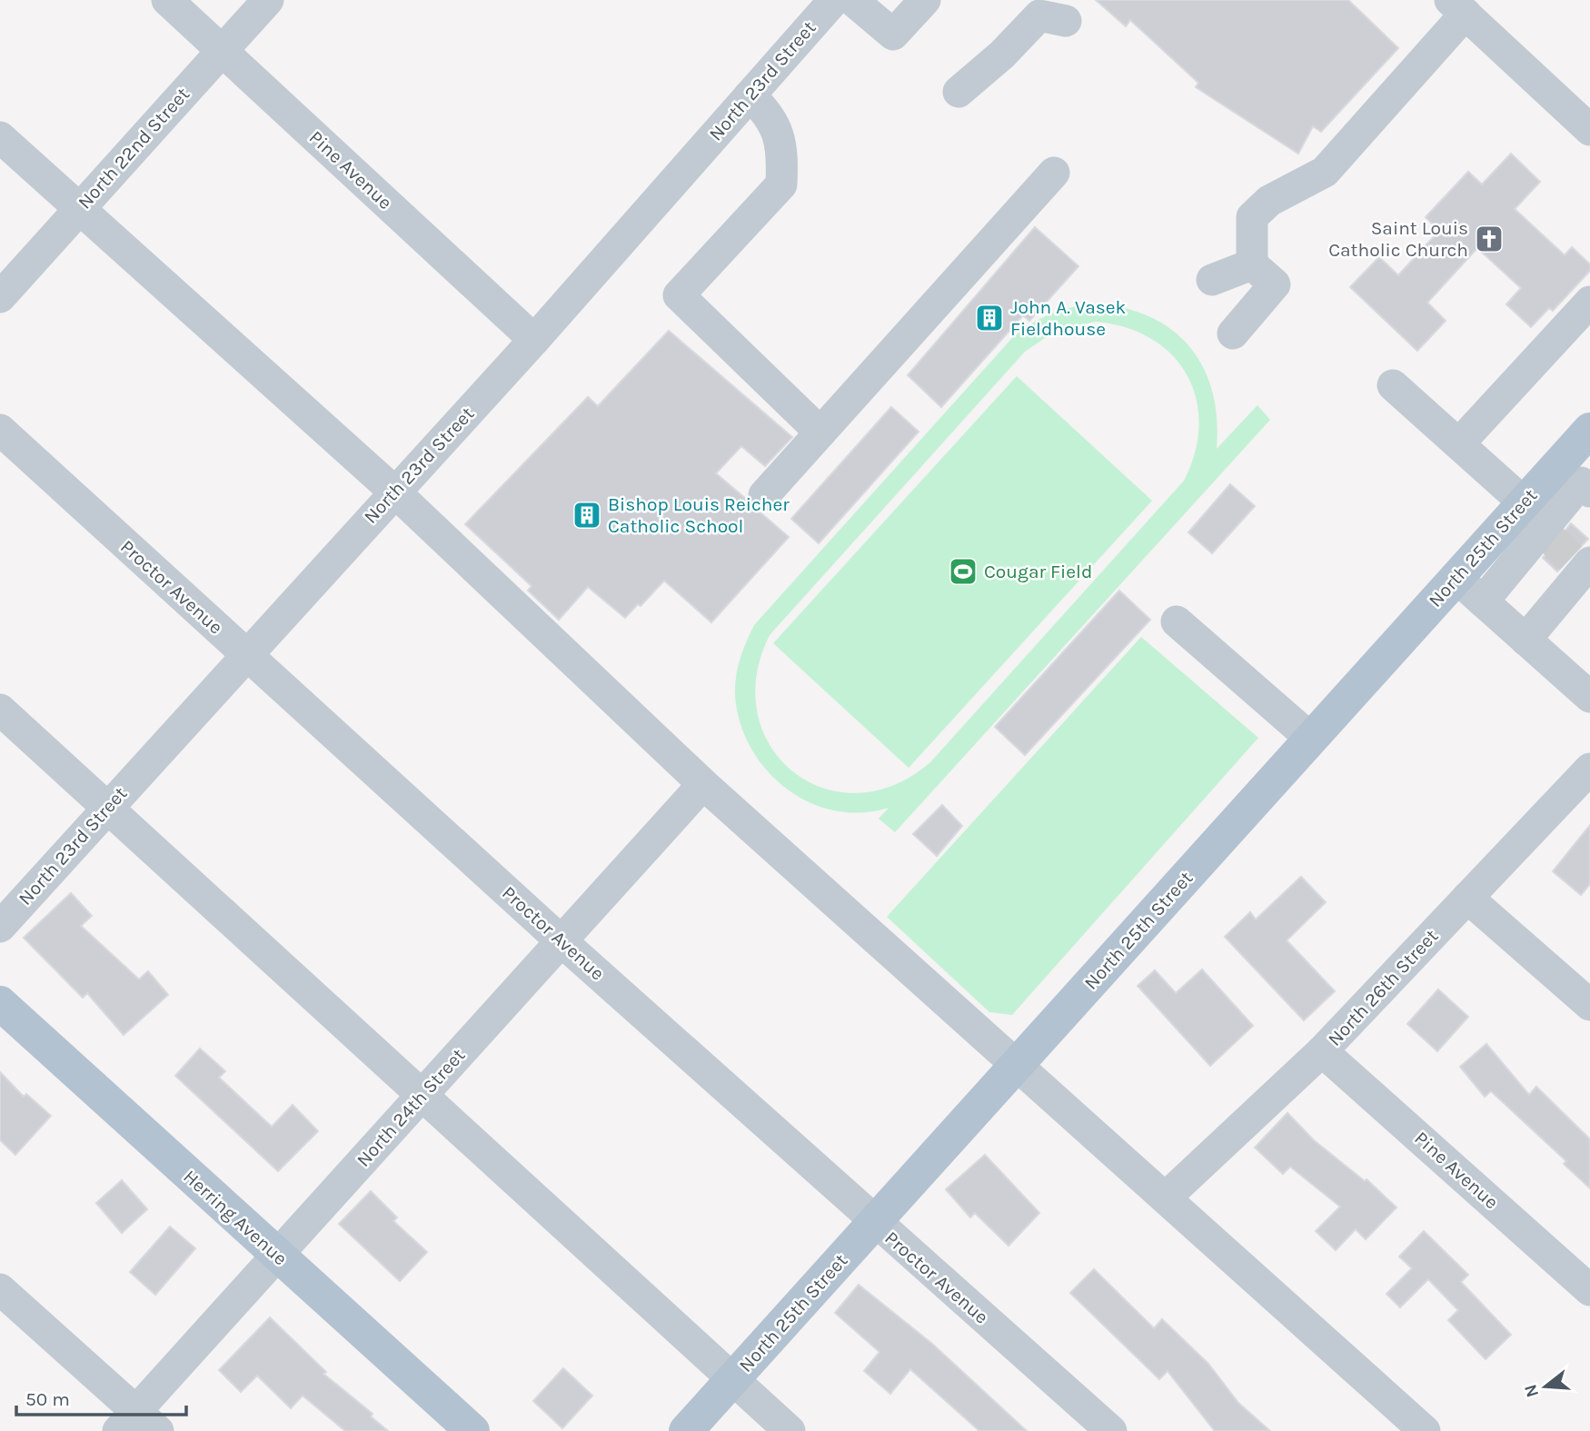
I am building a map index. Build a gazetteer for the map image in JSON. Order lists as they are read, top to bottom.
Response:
{
  "streets": {
    "main road": ["North 25th Street", "Herring Avenue"],
    "street": [
      "North 23rd Street",
      "North 22nd Street",
      "Pine Avenue",
      "Proctor Avenue",
      "North 26th Street",
      "North 24th Street"
    ]
  },
  "crossings": [
    ["North 23rd Street", "Pine Avenue"],
    ["North 23rd Street", "Proctor Avenue"],
    ["North 22nd Street", "Pine Avenue"],
    ["Pine Avenue", "North 26th Street"],
    ["North 25th Street", "Proctor Avenue"],
    ["Proctor Avenue", "North 24th Street"],
    ["North 24th Street", "Herring Avenue"]
  ],
  "places": {
    "church": ["Saint Louis Catholic Church"],
    "building": ["John A. Vasek Fieldhouse", "Bishop Louis Reicher Catholic School"],
    "sports": ["Cougar Field"]
  },
  "scale_bar": "50 m",
  "north": "left"
}
